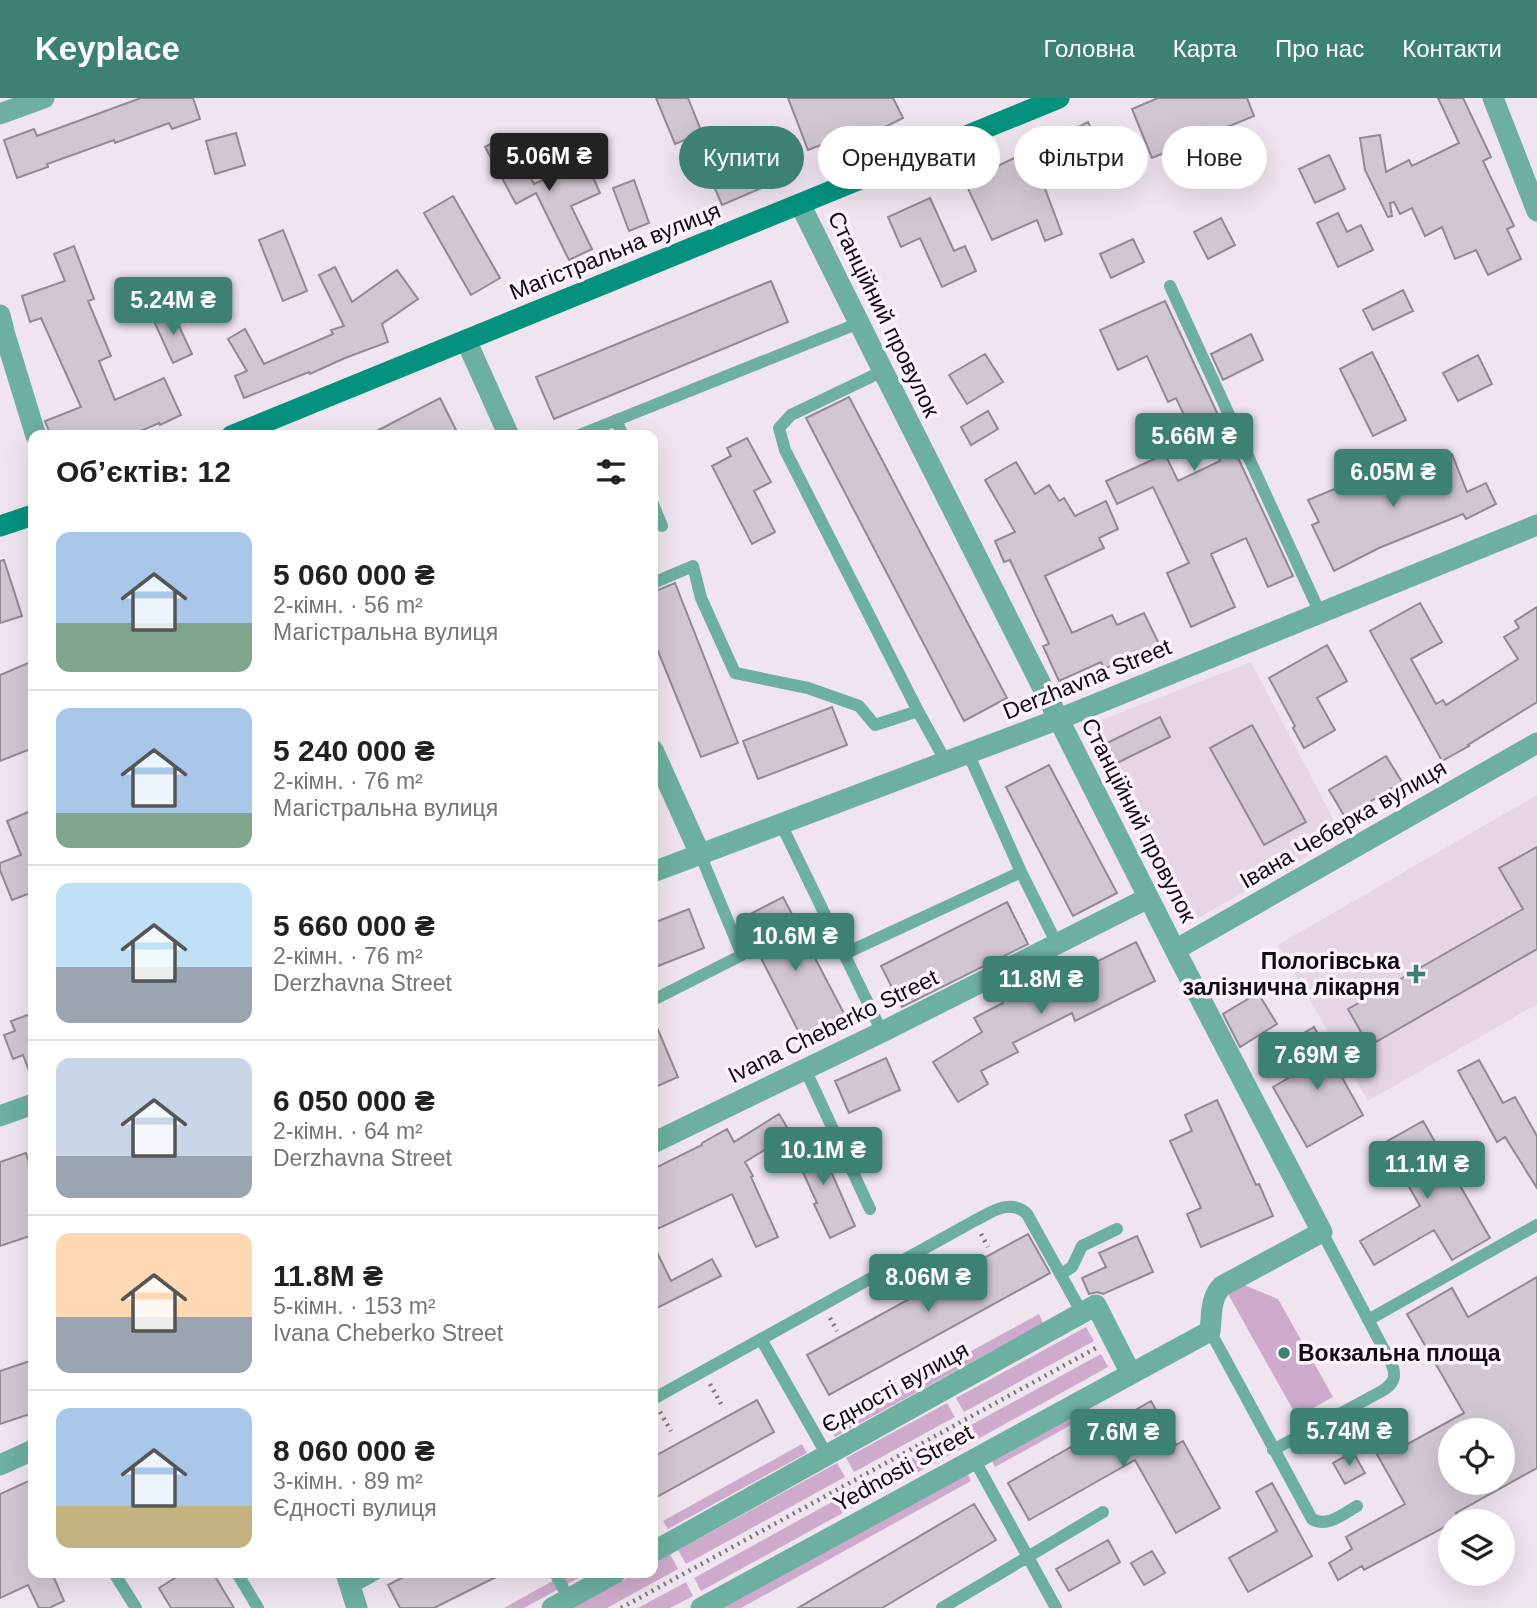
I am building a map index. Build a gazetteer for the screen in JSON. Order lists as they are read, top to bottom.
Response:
{
  "streets": {
    "main road": ["Магістральна вулиця"],
    "street": [
      "Станційний провулок",
      "Derzhavna Street",
      "Івана Чеберка вулиця",
      "Ivana Cheberko Street",
      "Єдності вулиця",
      "Yednosti Street"
    ]
  },
  "crossings": [
    ["Магістральна вулиця", "Станційний провулок"],
    ["Станційний провулок", "Derzhavna Street"],
    ["Станційний провулок", "Івана Чеберка вулиця"],
    ["Станційний провулок", "Ivana Cheberko Street"]
  ],
  "places": {
    "health": ["Пологівська залізнична лікарня"],
    "other": ["Вокзальна площа"]
  },
  "page": {
    "header": "Keyplace",
    "nav": [
      "Головна",
      "Карта",
      "Про нас",
      "Контакти"
    ],
    "chip": [
      "Купити",
      "Орендувати",
      "Фільтри",
      "Нове"
    ],
    "price": [
      "5.06M ₴",
      "5.24M ₴",
      "5.66M ₴",
      "6.05M ₴",
      "10.6M ₴",
      "11.8M ₴",
      "7.69M ₴",
      "10.1M ₴",
      "11.1M ₴",
      "8.06M ₴",
      "5.74M ₴",
      "7.6M ₴"
    ],
    "heading": "Об’єктів: 12",
    "list": [
      {
        "name": "5 060 000 ₴",
        "note": "2-кімн. · 56 m² · Магістральна вулиця"
      },
      {
        "name": "5 240 000 ₴",
        "note": "2-кімн. · 76 m² · Магістральна вулиця"
      },
      {
        "name": "5 660 000 ₴",
        "note": "2-кімн. · 76 m² · Derzhavna Street"
      },
      {
        "name": "6 050 000 ₴",
        "note": "2-кімн. · 64 m² · Derzhavna Street"
      },
      {
        "name": "11.8M ₴",
        "note": "5-кімн. · 153 m² · Ivana Cheberko Street"
      },
      {
        "name": "8 060 000 ₴",
        "note": "3-кімн. · 89 m² · Єдності вулиця"
      }
    ]
  }
}
